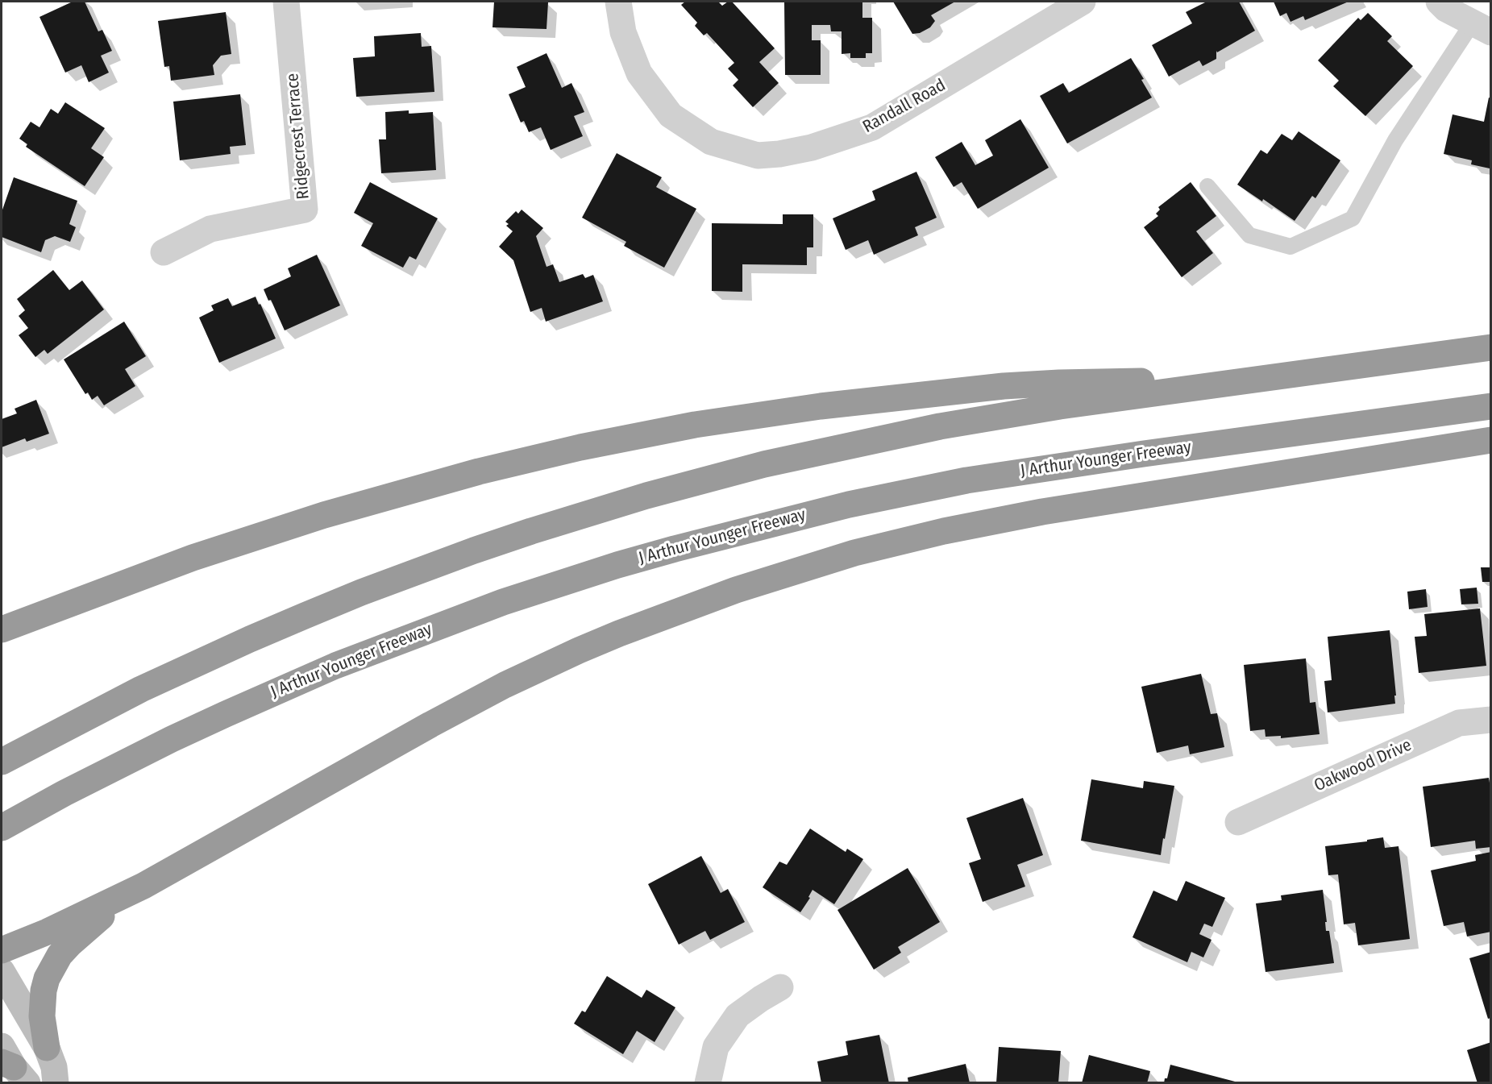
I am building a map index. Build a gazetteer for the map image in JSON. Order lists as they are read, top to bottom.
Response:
{
  "streets": {
    "highway": ["J Arthur Younger Freeway"],
    "street": ["Randall Road", "Ridgecrest Terrace", "Oakwood Drive"]
  }
}
